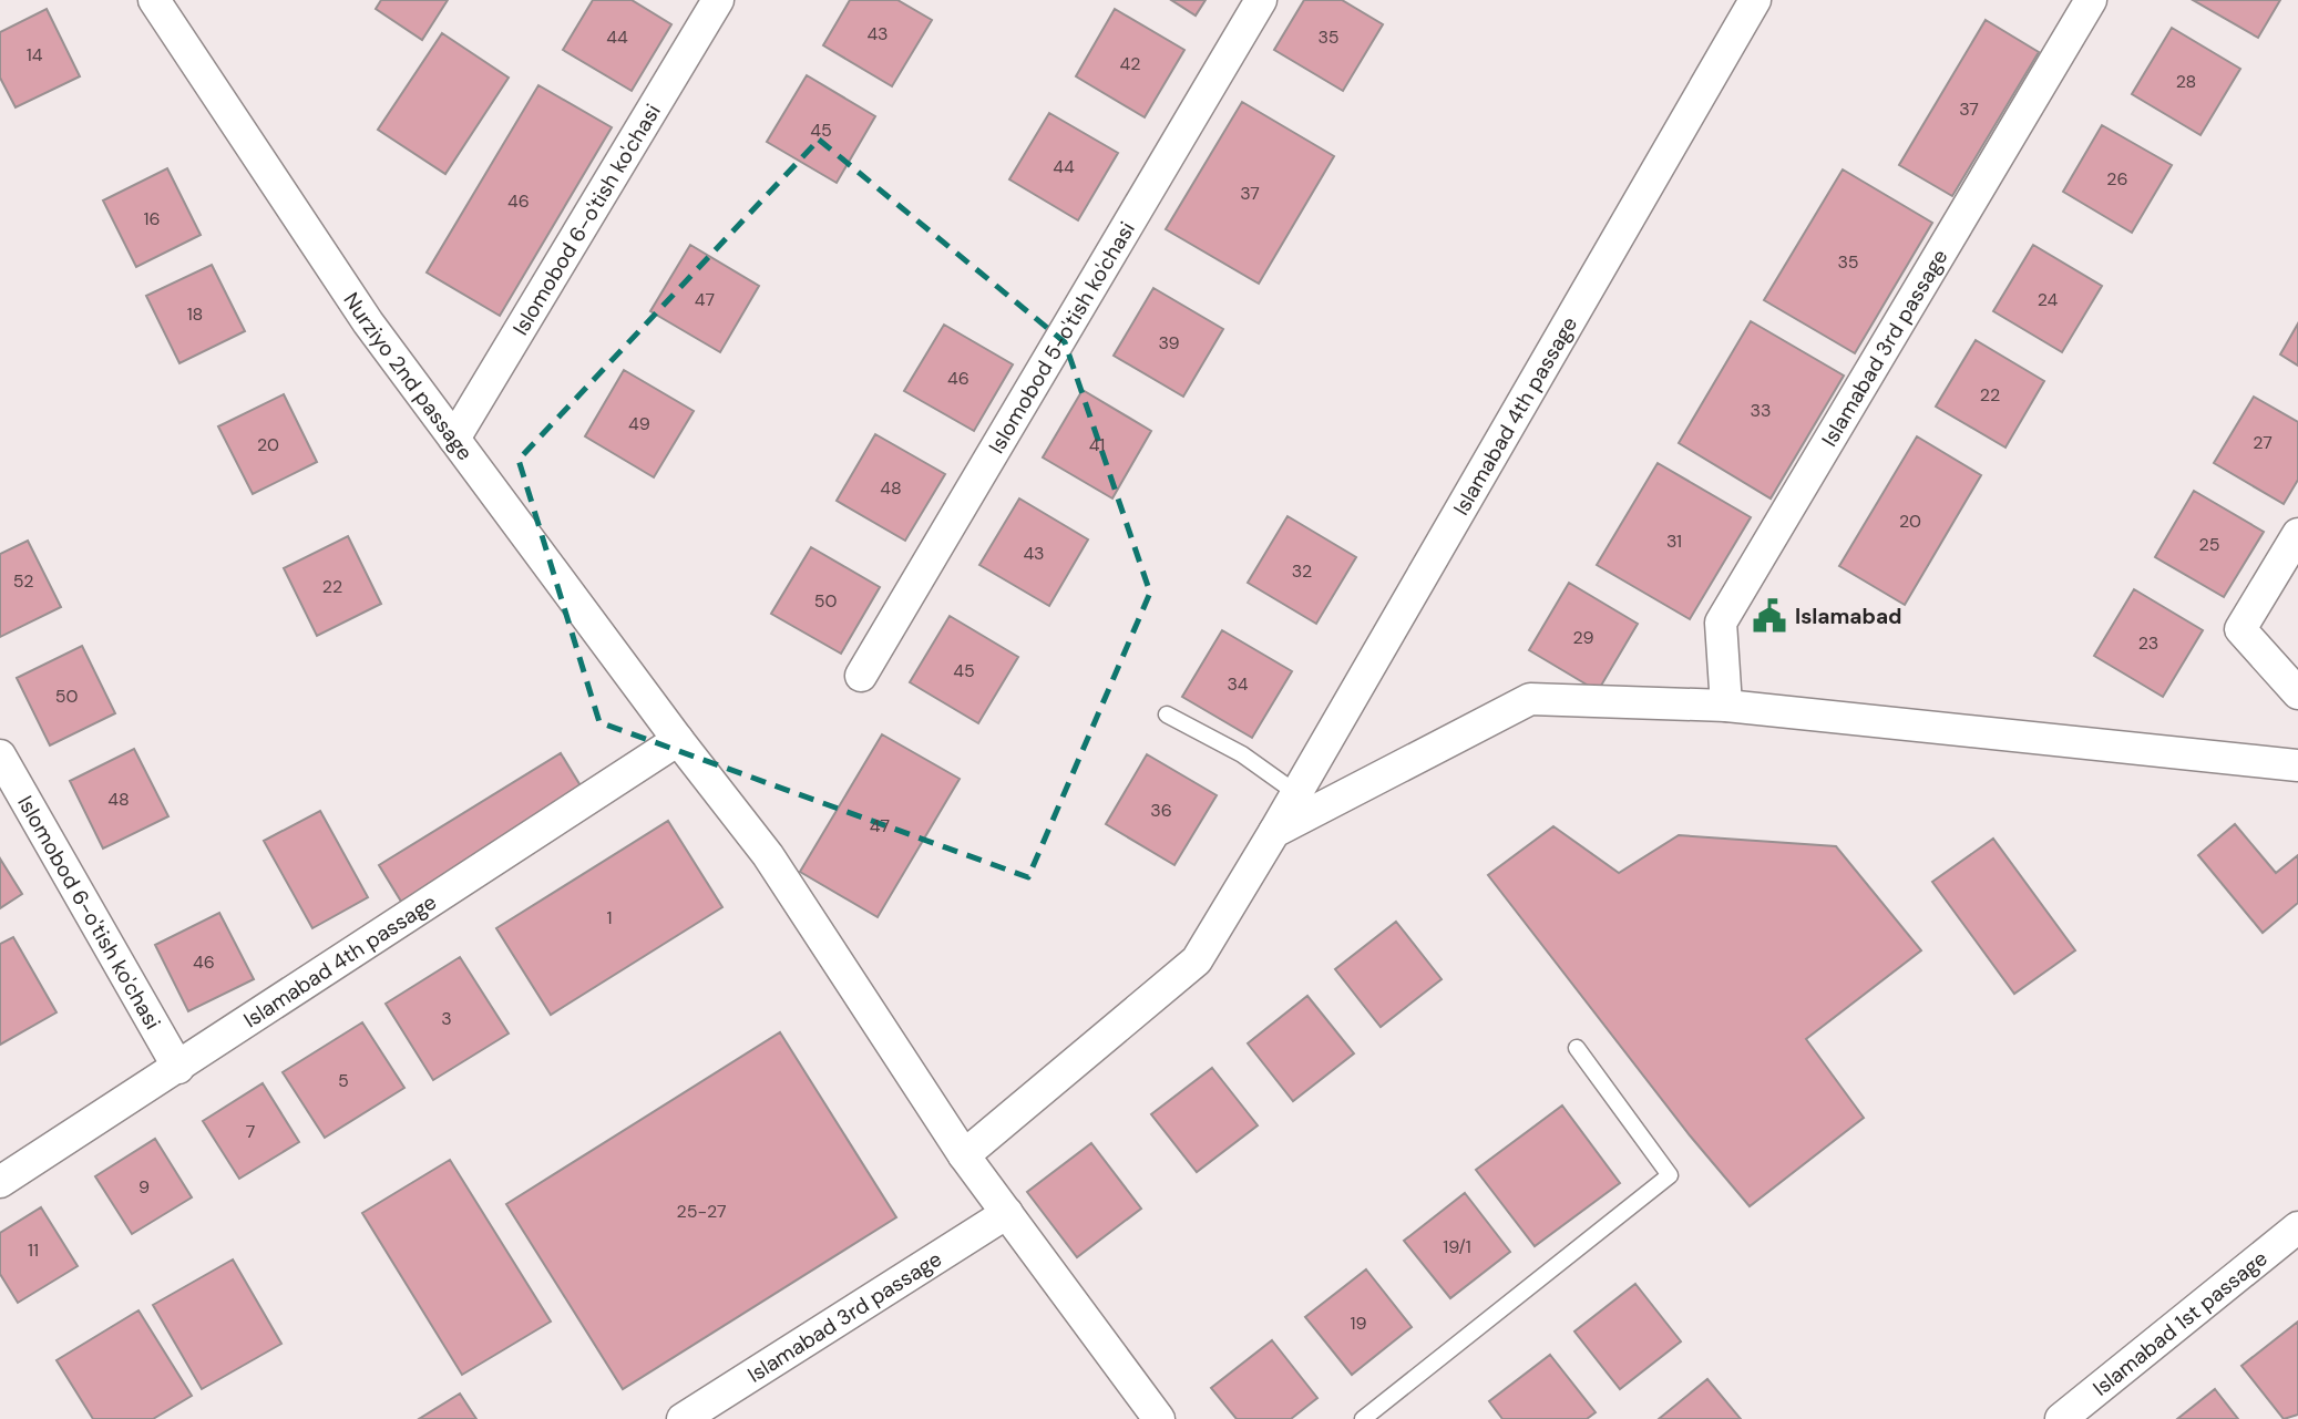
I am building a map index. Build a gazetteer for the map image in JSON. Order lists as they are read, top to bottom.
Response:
{
  "streets": {
    "street": [
      "Islomobod 6-o'tish ko'chasi",
      "Islomobod 5-o'tish ko'chasi",
      "Islamabad 3rd passage",
      "Nurziyo 2nd passage",
      "Islamabad 4th passage",
      "Islamabad 1st passage"
    ]
  },
  "crossings": [
    ["Islomobod 6-o'tish ko'chasi", "Nurziyo 2nd passage"],
    ["Islomobod 6-o'tish ko'chasi", "Islamabad 4th passage"],
    ["Islamabad 3rd passage", "Nurziyo 2nd passage"],
    ["Nurziyo 2nd passage", "Islamabad 4th passage"]
  ],
  "places": {
    "public building": ["Islamabad"]
  },
  "house_numbers": [
    "43",
    "44",
    "35",
    "14",
    "42",
    "28",
    "37",
    "45",
    "44",
    "26",
    "37",
    "46",
    "16",
    "35",
    "47",
    "24",
    "18",
    "39",
    "46",
    "22",
    "33",
    "49",
    "27",
    "20",
    "41",
    "48",
    "20",
    "31",
    "25",
    "43",
    "32",
    "52",
    "22",
    "50",
    "29",
    "23",
    "45",
    "34",
    "50",
    "48",
    "36",
    "47",
    "1",
    "46",
    "3",
    "5",
    "7",
    "9",
    "25-27",
    "19/1",
    "11",
    "19"
  ]
}
